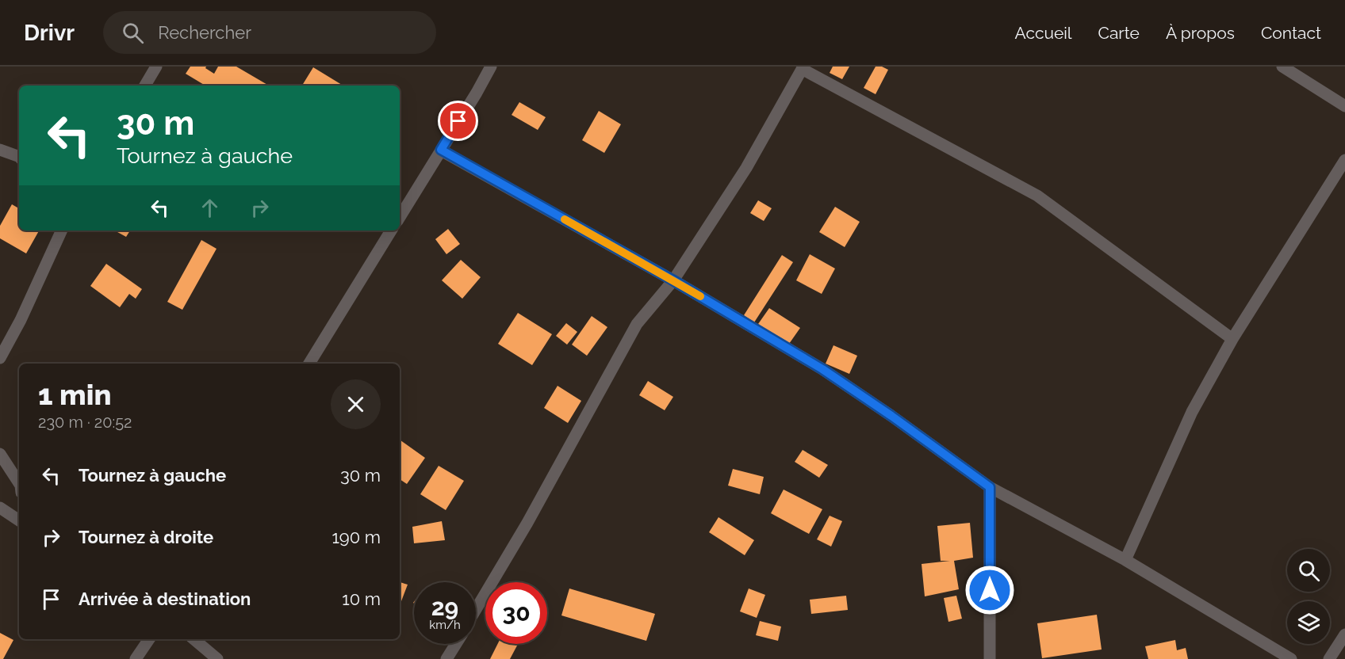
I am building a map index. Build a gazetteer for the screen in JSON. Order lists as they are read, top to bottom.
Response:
{
  "page": {
    "header": "Drivr",
    "search": "Rechercher",
    "nav": [
      "Accueil",
      "Carte",
      "À propos",
      "Contact"
    ],
    "turn": ["30 m", "Tournez à gauche"],
    "heading": ["1 min", "230 m · 20:52"],
    "list": [
      {
        "name": "Tournez à gauche",
        "value": "30 m"
      },
      {
        "name": "Tournez à droite",
        "value": "190 m"
      },
      {
        "name": "Arrivée à destination",
        "value": "10 m"
      }
    ],
    "speed": "29 km/h",
    "limit": "30"
  }
}
